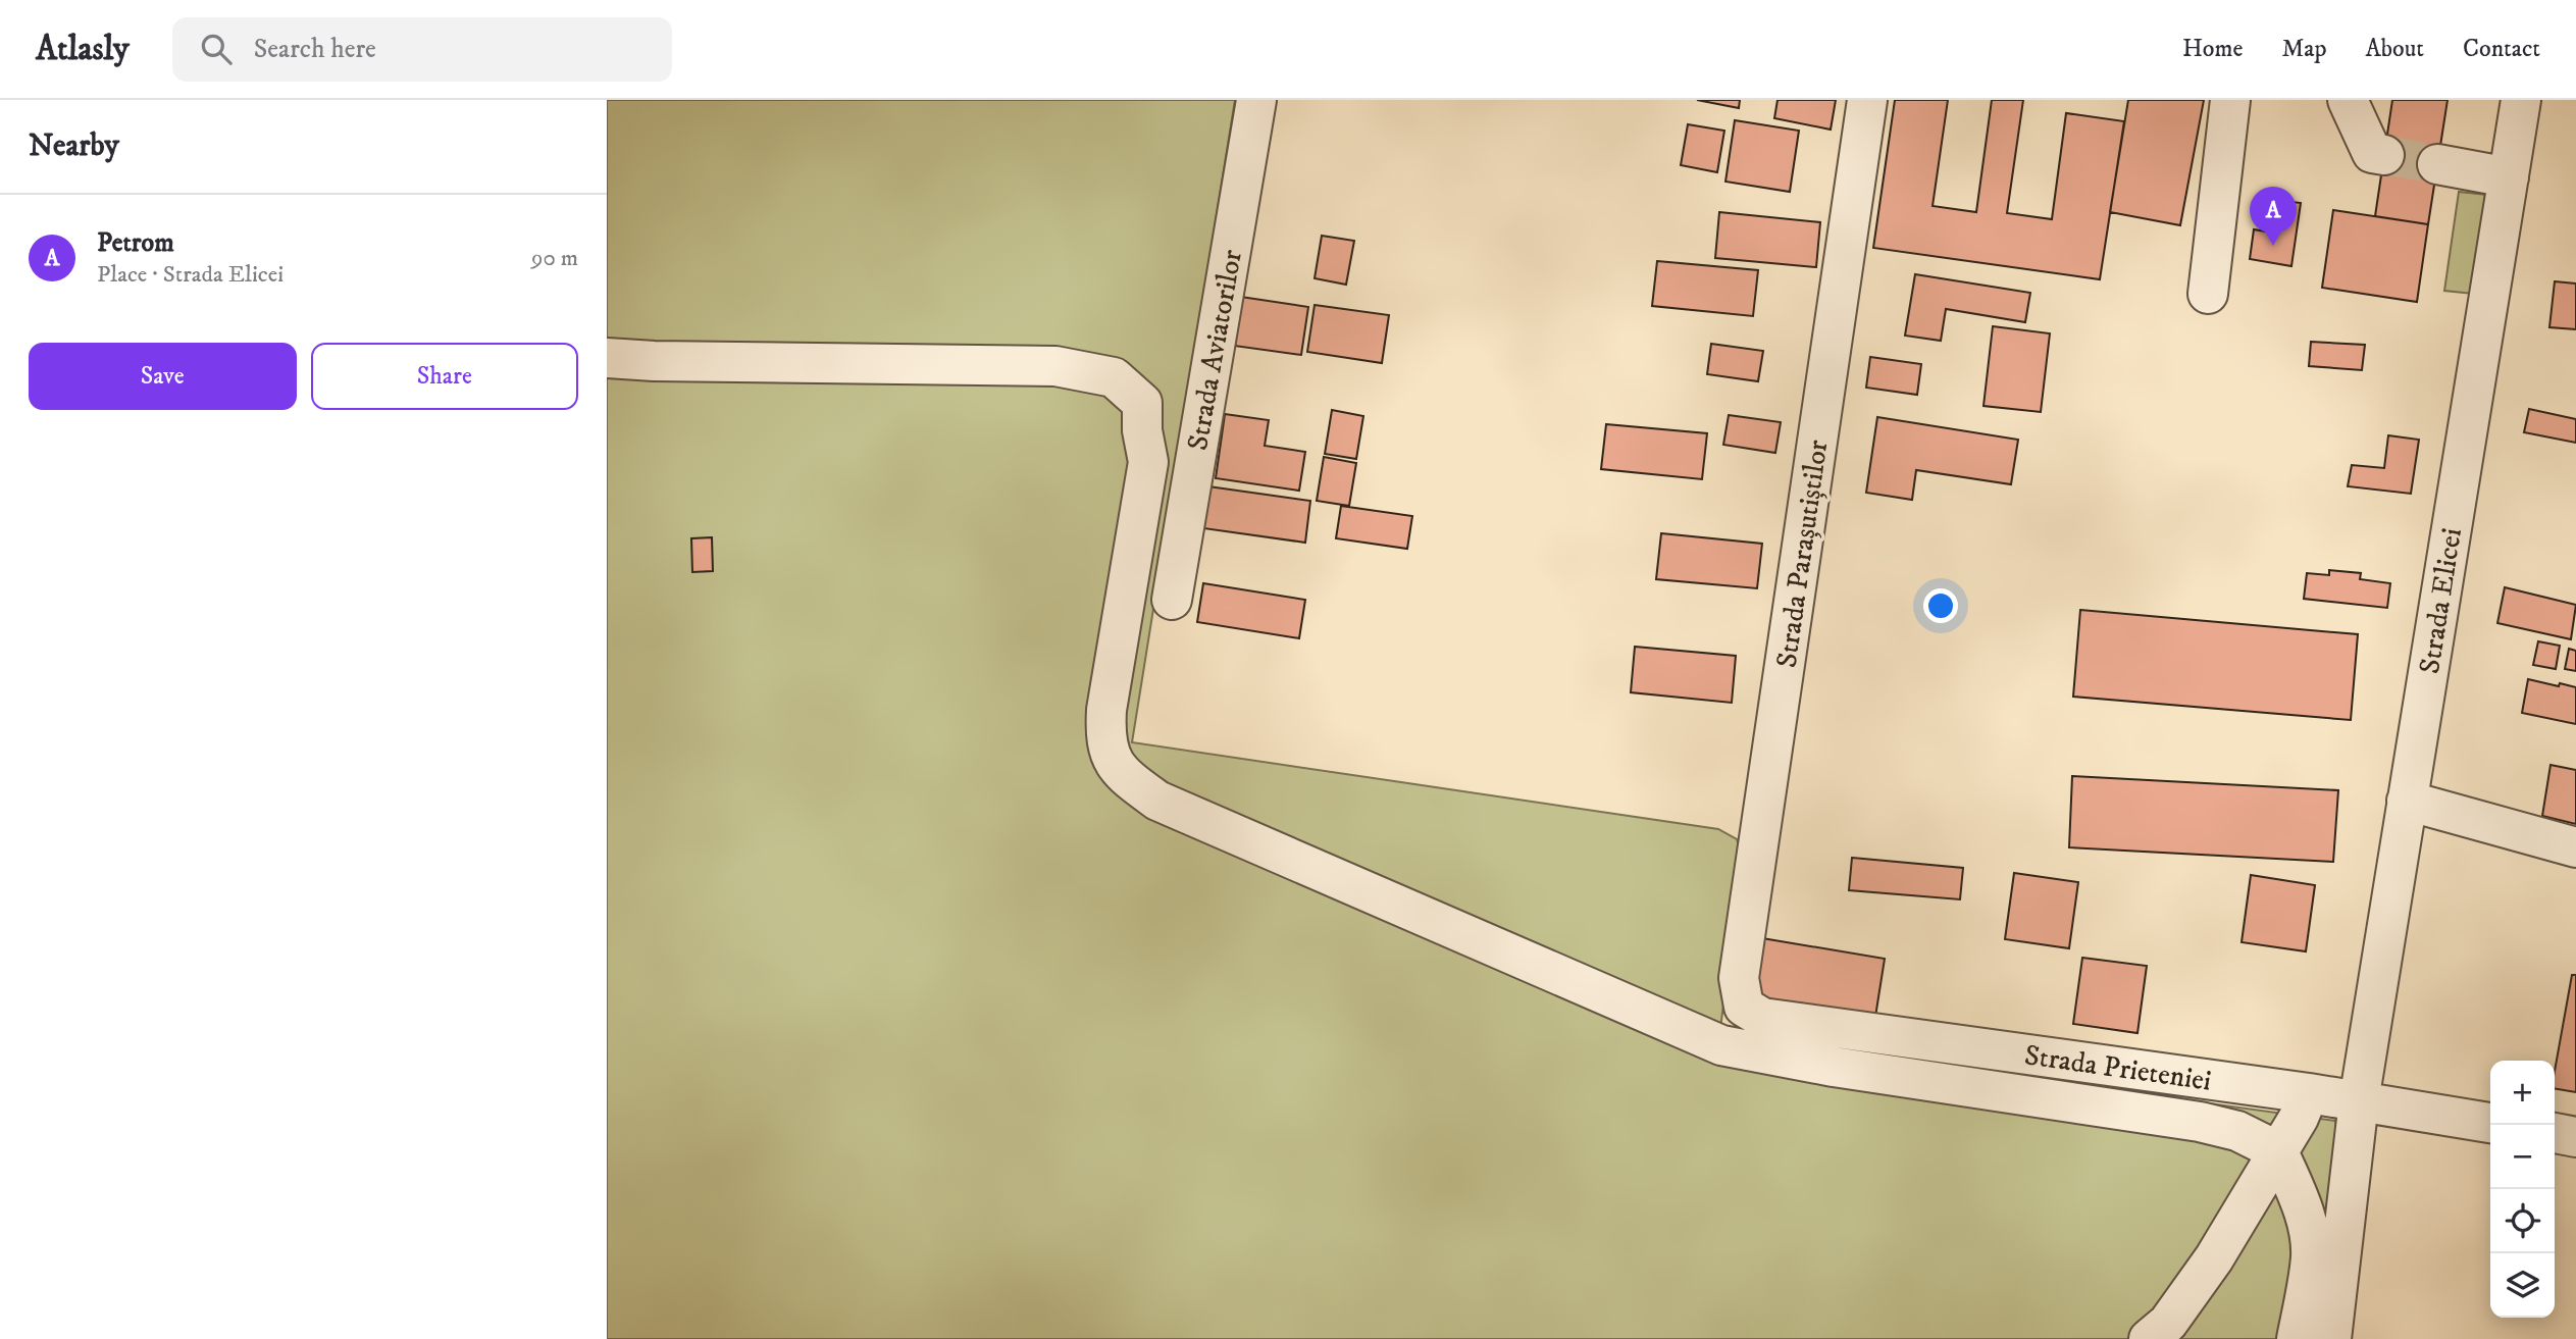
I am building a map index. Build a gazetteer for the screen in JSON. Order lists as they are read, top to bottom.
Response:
{
  "streets": {
    "street": [
      "Strada Aviatorilor",
      "Strada Parașutiștilor",
      "Strada Elicei",
      "Strada Prieteniei"
    ]
  },
  "crossings": [
    ["Strada Parașutiștilor", "Strada Prieteniei"],
    ["Strada Elicei", "Strada Prieteniei"]
  ],
  "page": {
    "header": "Atlasly",
    "search": "Search here",
    "nav": [
      "Home",
      "Map",
      "About",
      "Contact"
    ],
    "heading": "Nearby",
    "pins": "A",
    "list": [
      {
        "mark": "A",
        "name": "Petrom",
        "note": "Place · Strada Elicei",
        "value": "90 m"
      }
    ],
    "buttons": ["Save", "Share"],
    "map_buttons": ["+", "−"]
  }
}
